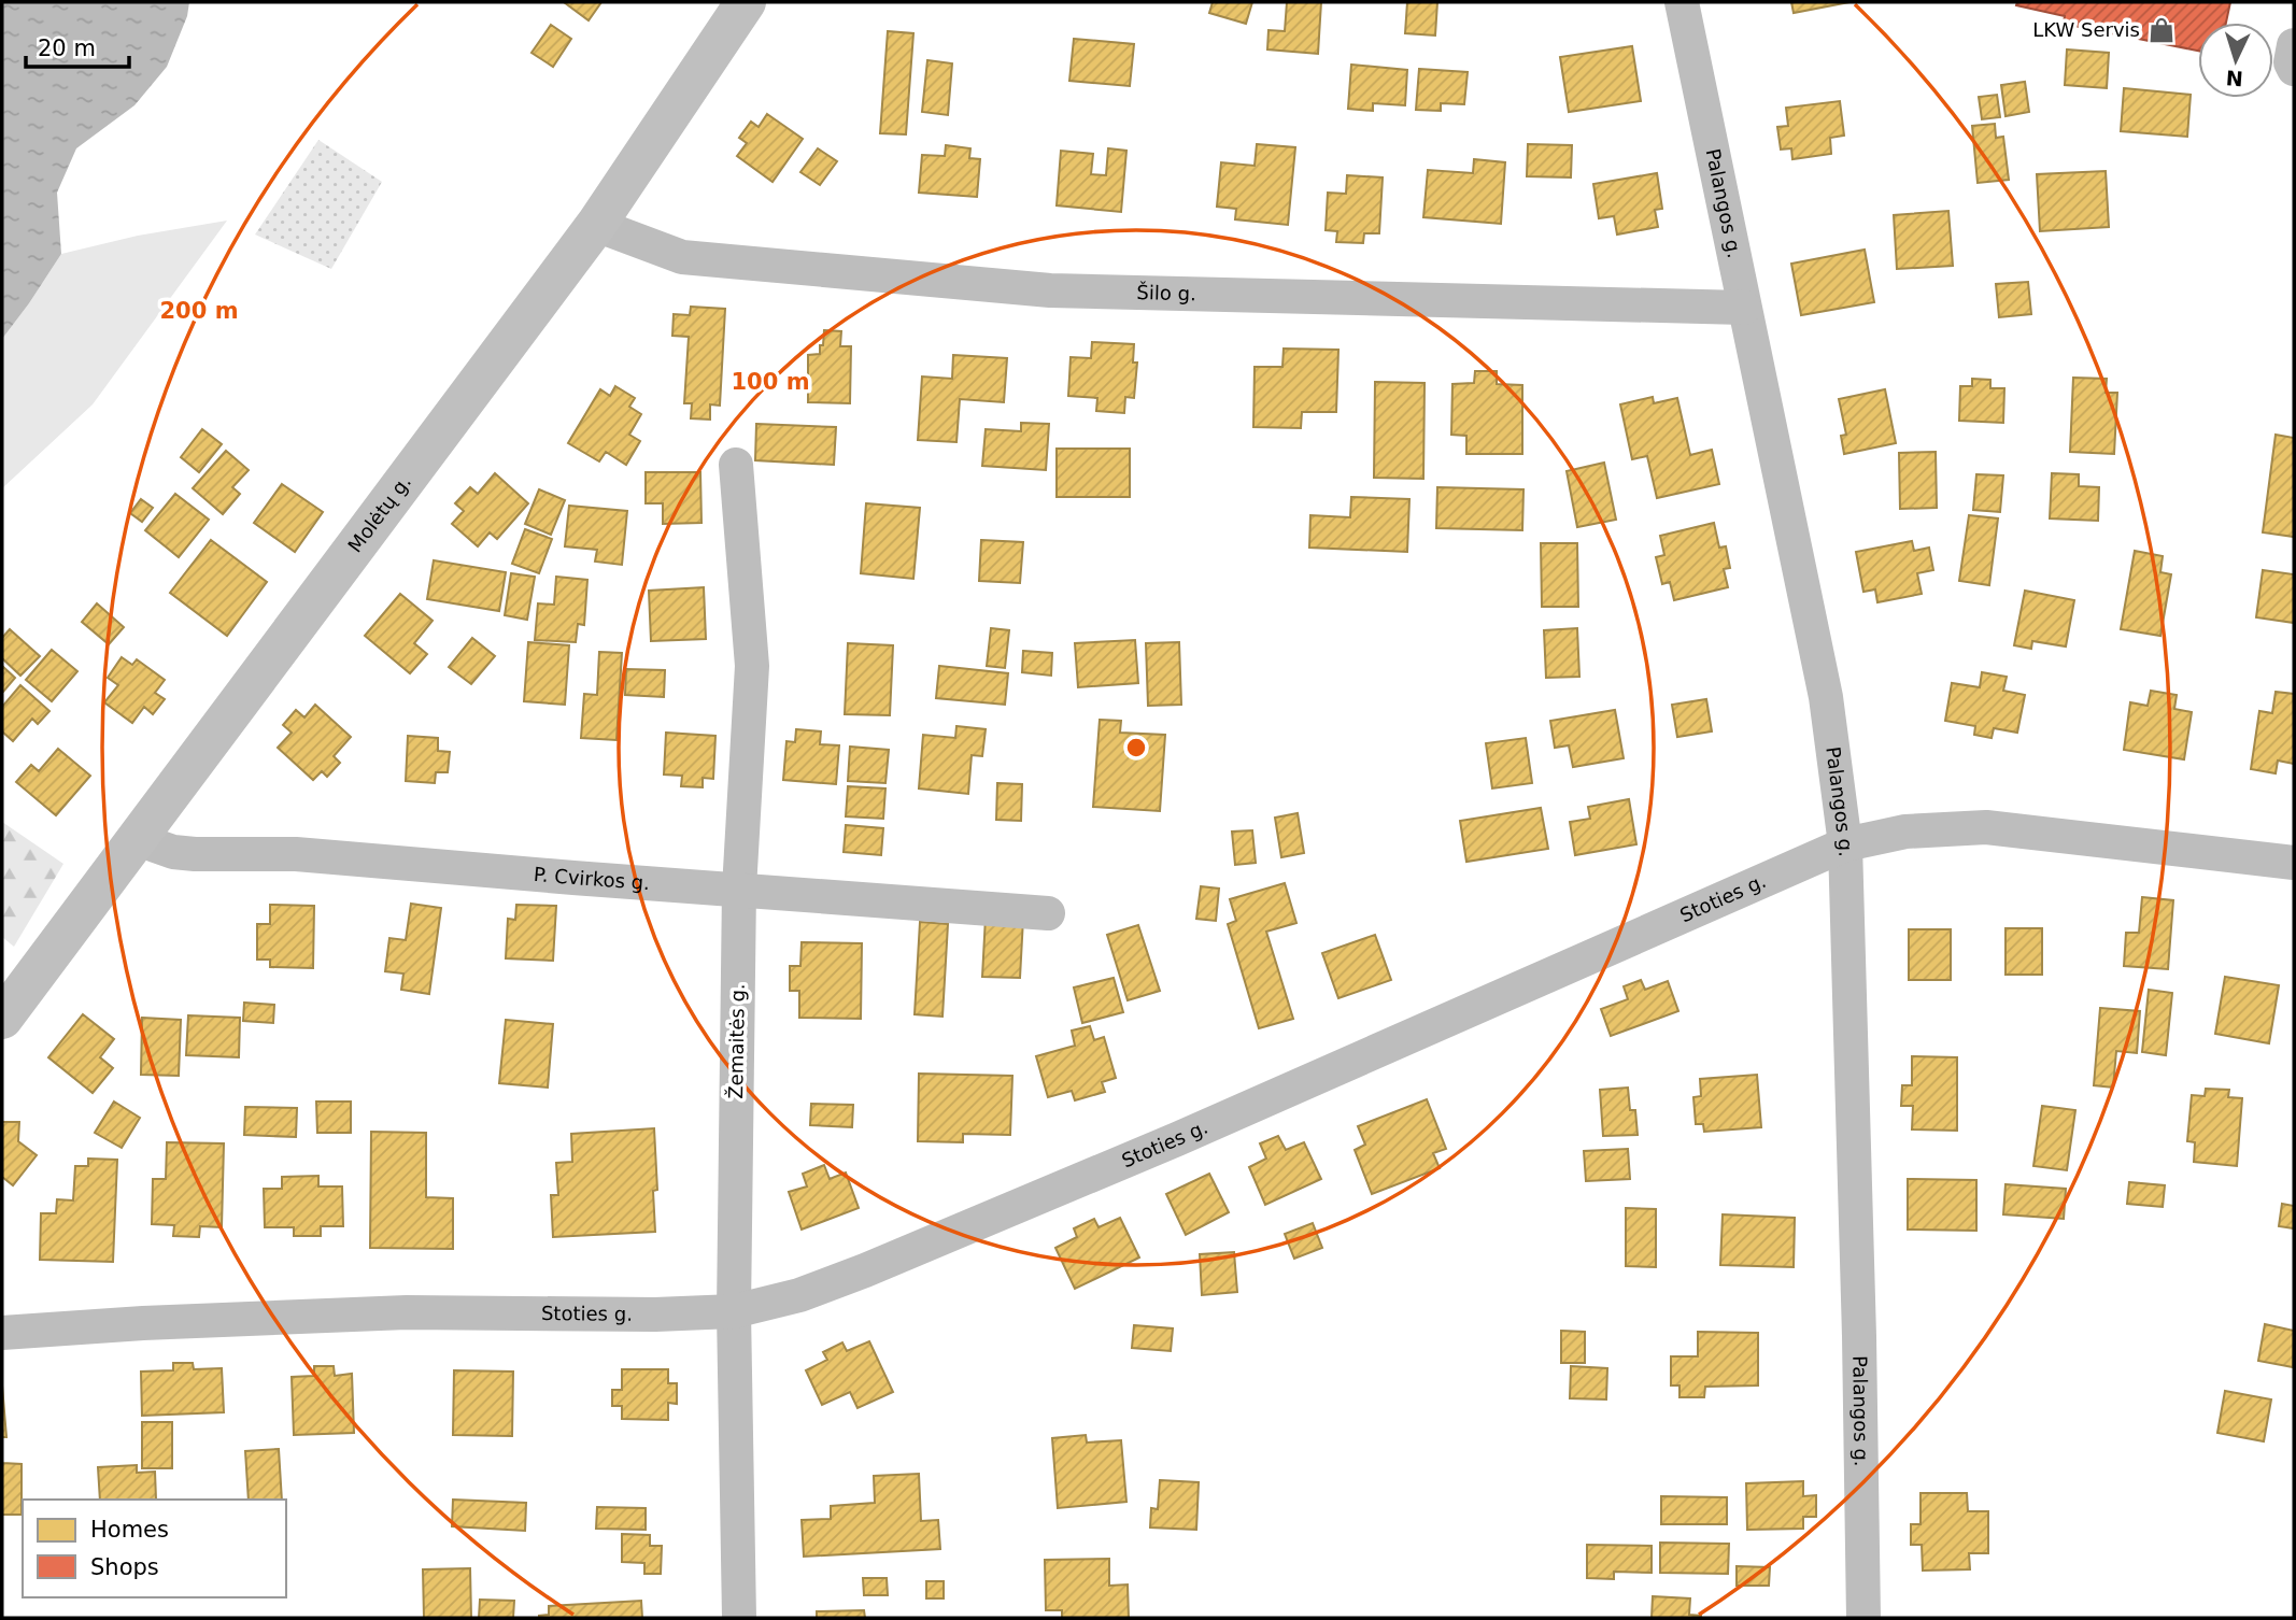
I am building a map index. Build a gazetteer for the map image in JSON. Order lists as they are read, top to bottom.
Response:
{
  "streets": {
    "street": [
      "Palangos g.",
      "Šilo g.",
      "Molėtų g.",
      "P. Cvirkos g.",
      "Stoties g.",
      "Žemaitės g."
    ]
  },
  "crossings": [
    ["Palangos g.", "Šilo g."],
    ["Palangos g.", "Stoties g."],
    ["Šilo g.", "Molėtų g."],
    ["Molėtų g.", "P. Cvirkos g."],
    ["P. Cvirkos g.", "Žemaitės g."],
    ["Stoties g.", "Žemaitės g."]
  ],
  "places": {
    "shop": ["LKW Servis"]
  },
  "legend": ["Homes", "Shops"],
  "scale_bar": "20 m",
  "north": "bottom",
  "rings": ["200 m", "100 m"]
}
